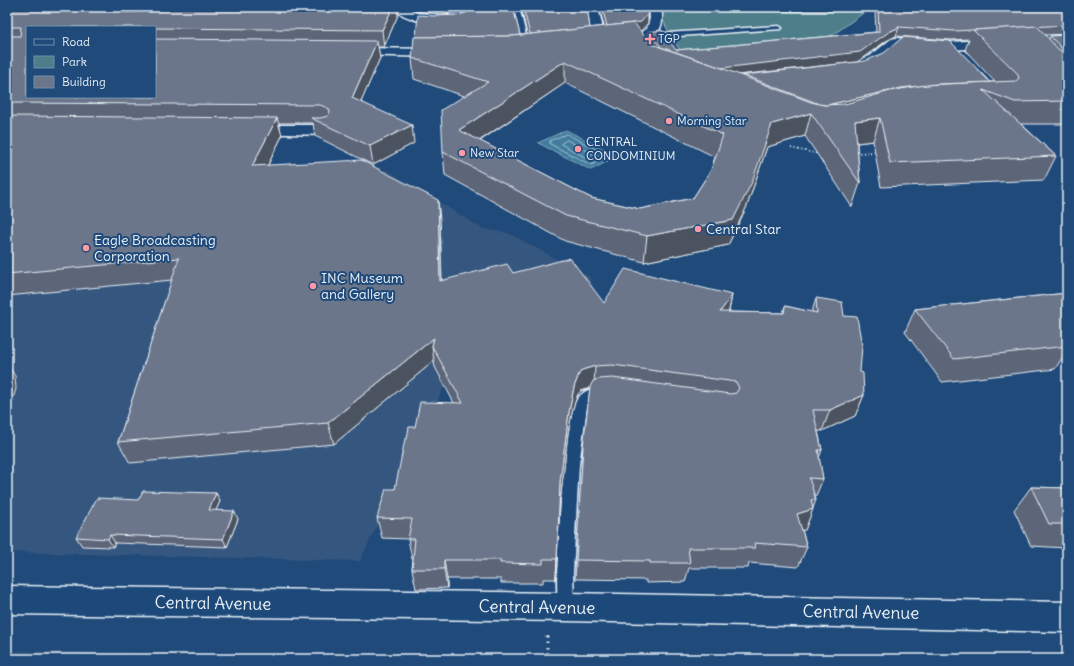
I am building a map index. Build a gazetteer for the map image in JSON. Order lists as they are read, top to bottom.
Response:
{
  "streets": {
    "street": ["Central Avenue"]
  },
  "places": {
    "health": ["TGP"],
    "other": [
      "Morning Star",
      "CENTRAL CONDOMINIUM",
      "New Star",
      "Central Star",
      "Eagle Broadcasting Corporation",
      "INC Museum and Gallery"
    ]
  },
  "legend": ["Road", "Park", "Building"]
}
